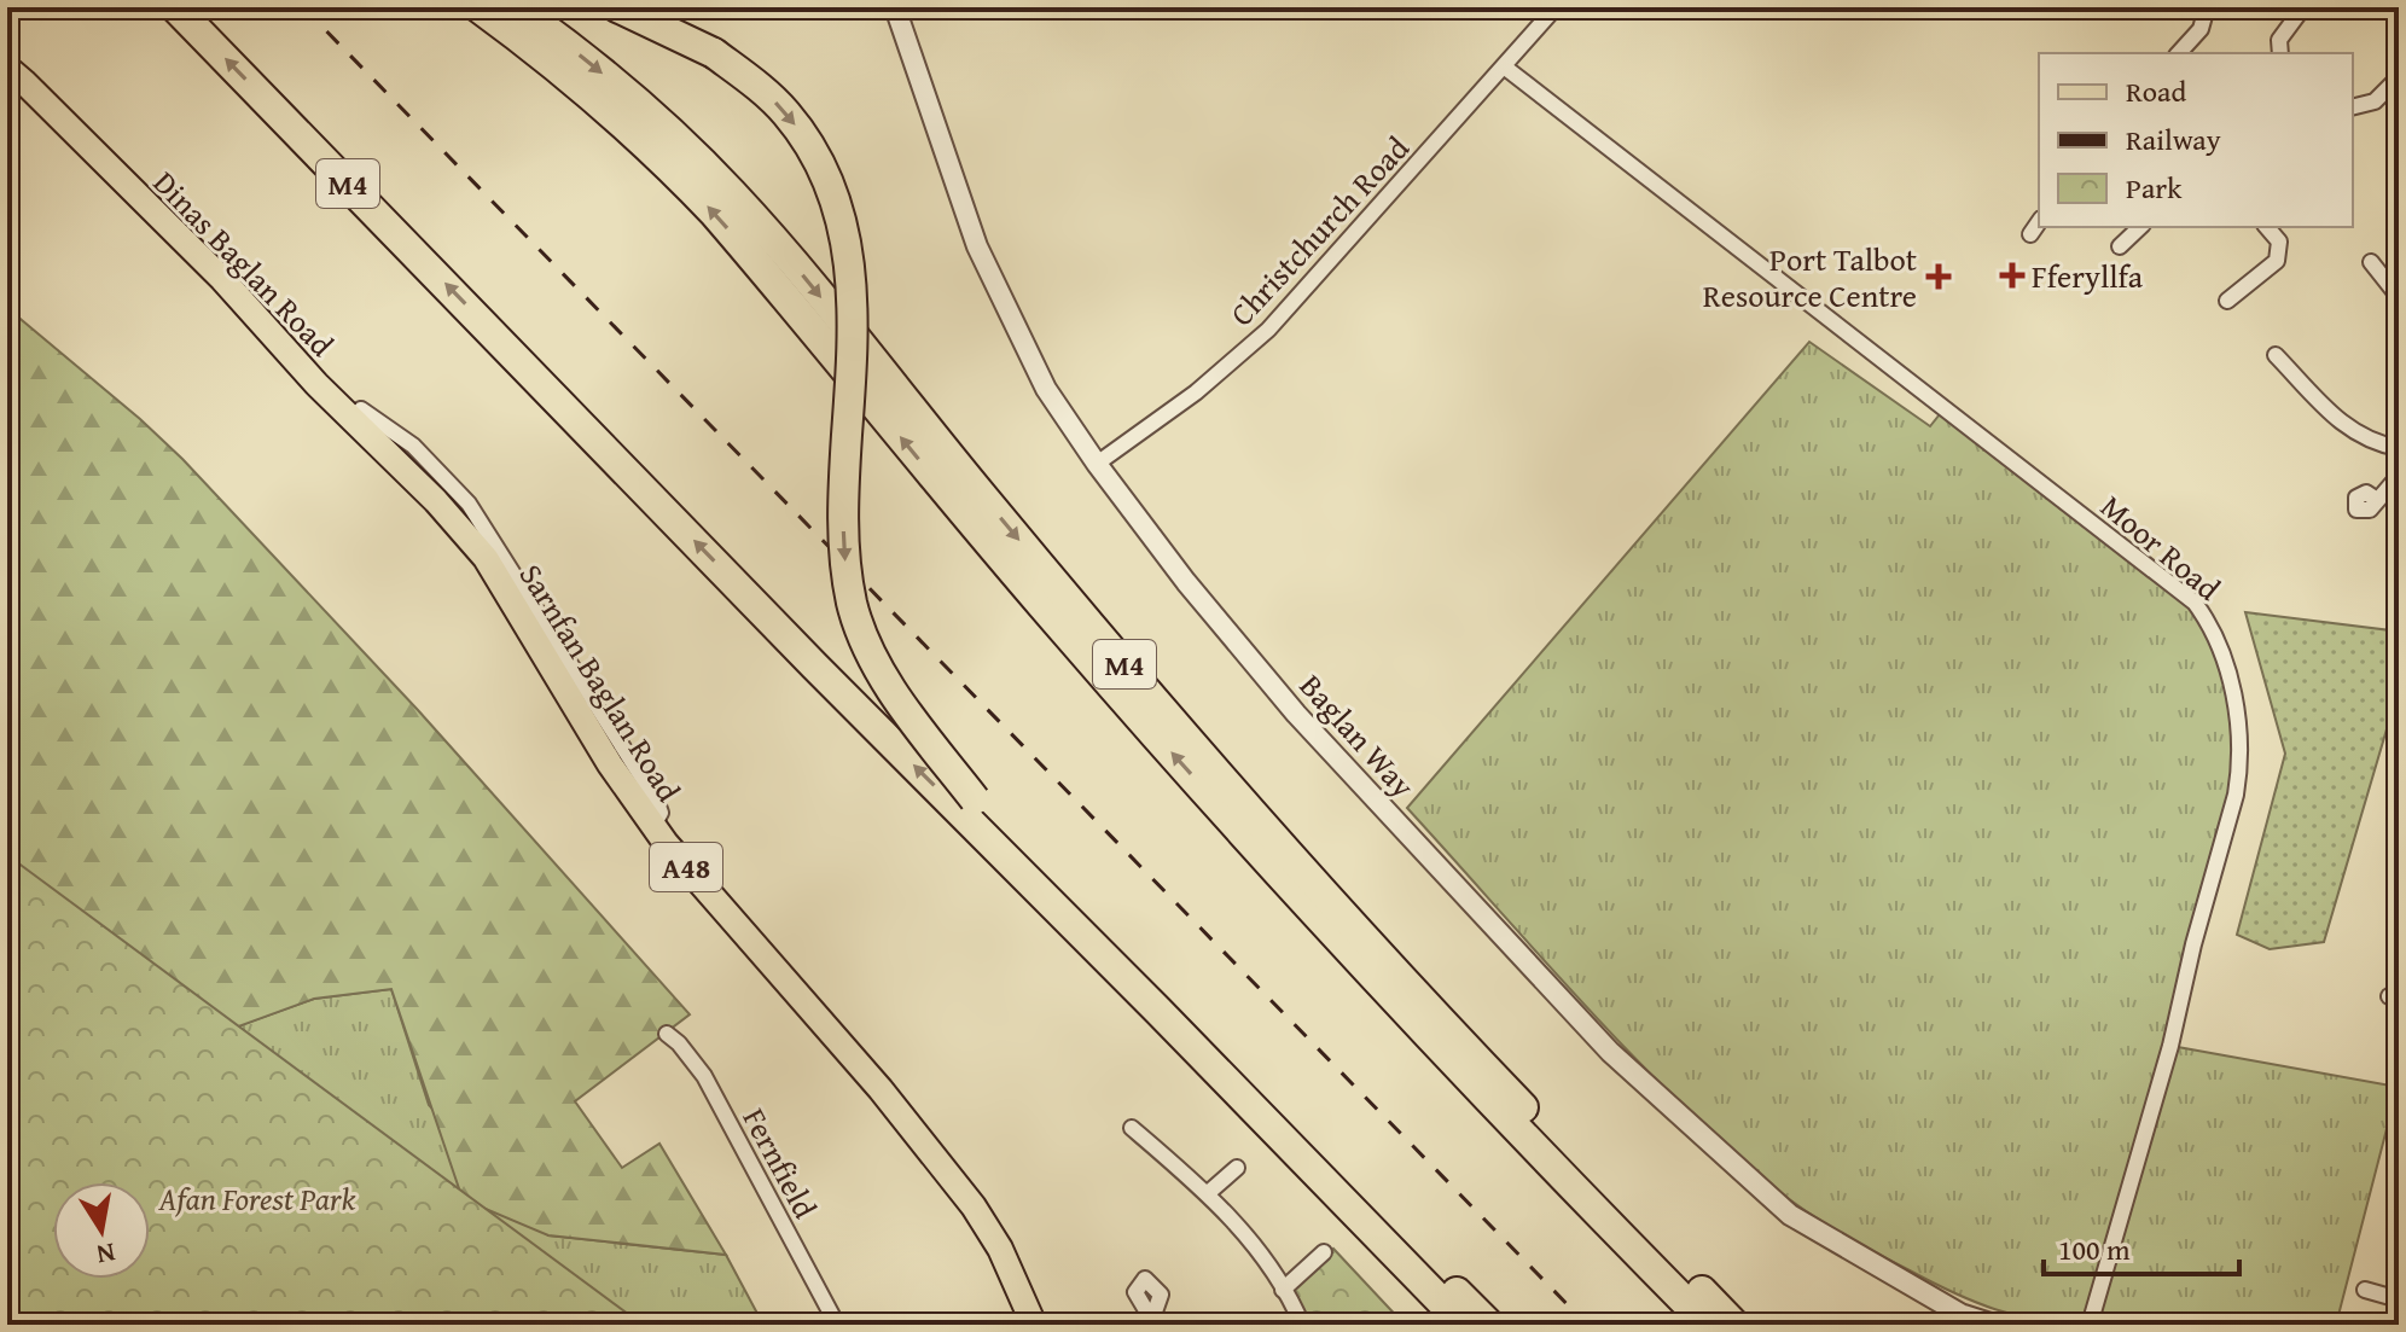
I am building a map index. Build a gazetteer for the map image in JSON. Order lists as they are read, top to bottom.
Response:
{
  "streets": {
    "highway": ["M4"],
    "main road": ["Dinas Baglan Road", "Sarnfan Baglan Road", "A48"],
    "street": [
      "Christchurch Road",
      "Moor Road",
      "Baglan Way",
      "Fernfield"
    ]
  },
  "crossings": [
    ["Christchurch Road", "Moor Road"],
    ["Christchurch Road", "Baglan Way"],
    ["Dinas Baglan Road", "Sarnfan Baglan Road"]
  ],
  "parks": ["Afan Forest Park"],
  "places": {
    "health": ["Fferyllfa", "Port Talbot Resource Centre"]
  },
  "legend": ["Road", "Railway", "Park"],
  "scale_bar": "100 m",
  "north": "bottom"
}
